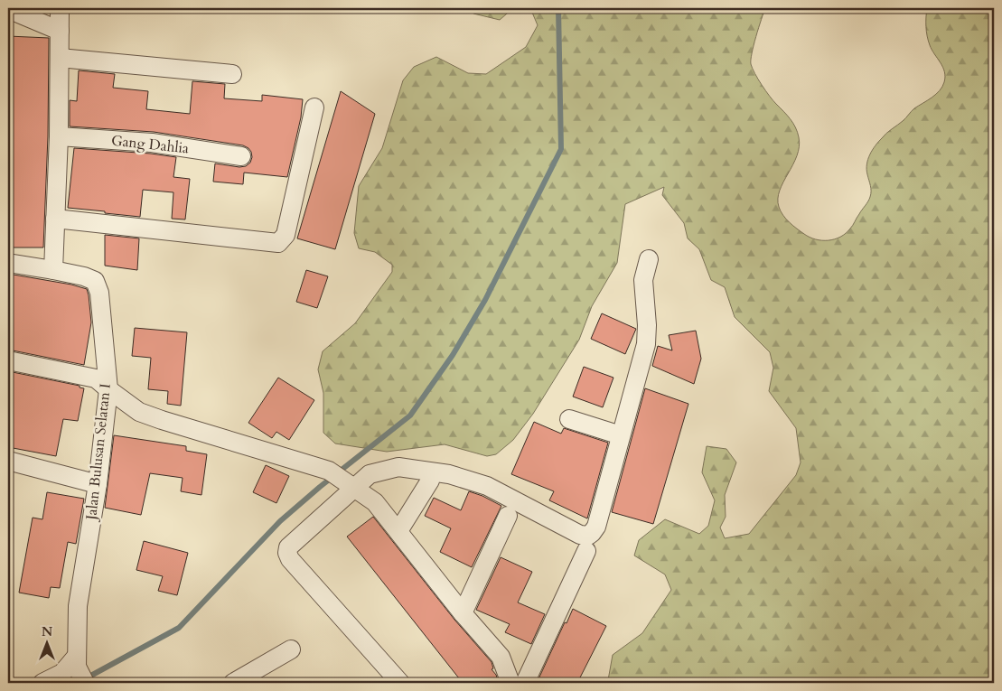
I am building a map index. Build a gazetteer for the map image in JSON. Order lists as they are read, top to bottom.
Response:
{
  "streets": {
    "street": ["Gang Dahlia", "Jalan Bulusan Selatan I"]
  },
  "north": "top"
}
